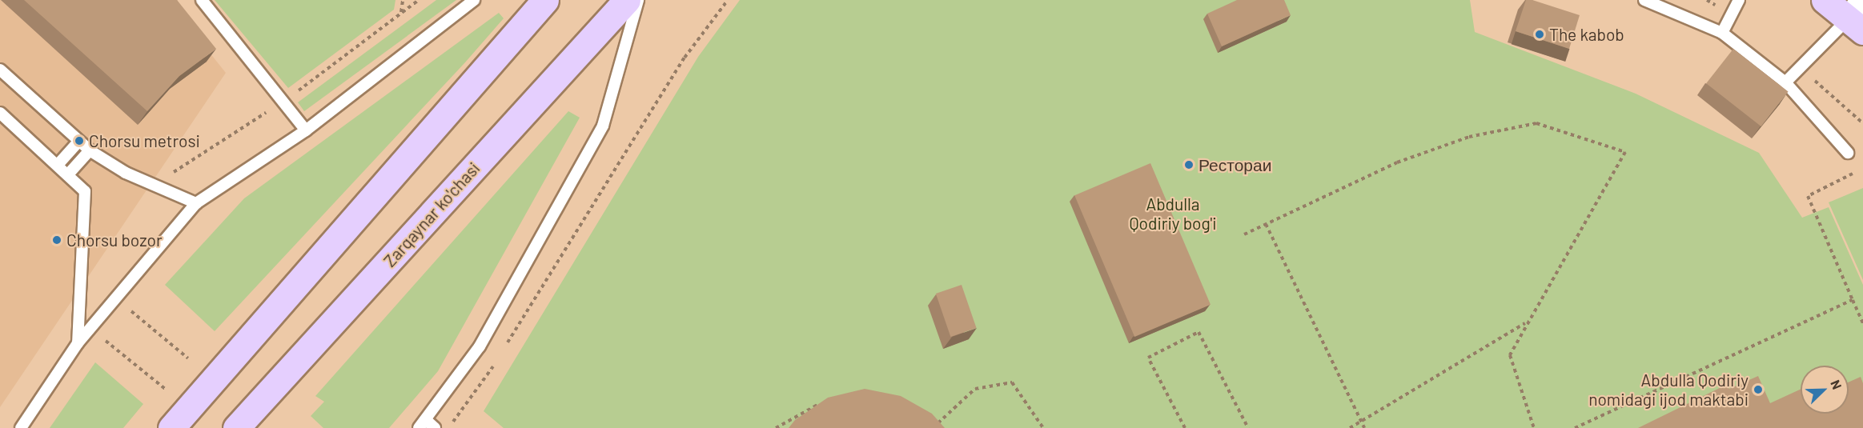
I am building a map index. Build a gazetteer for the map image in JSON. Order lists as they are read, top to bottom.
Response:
{
  "streets": {
    "main road": ["Zarqaynar ko'chasi"]
  },
  "parks": ["Abdulla Qodiriy bog'i"],
  "places": [
    "The kabob",
    "Chorsu metrosi",
    "Рестораи",
    "Chorsu bozor",
    "Abdulla Qodiriy nomidagi ijod maktabi"
  ],
  "north": "top right"
}
